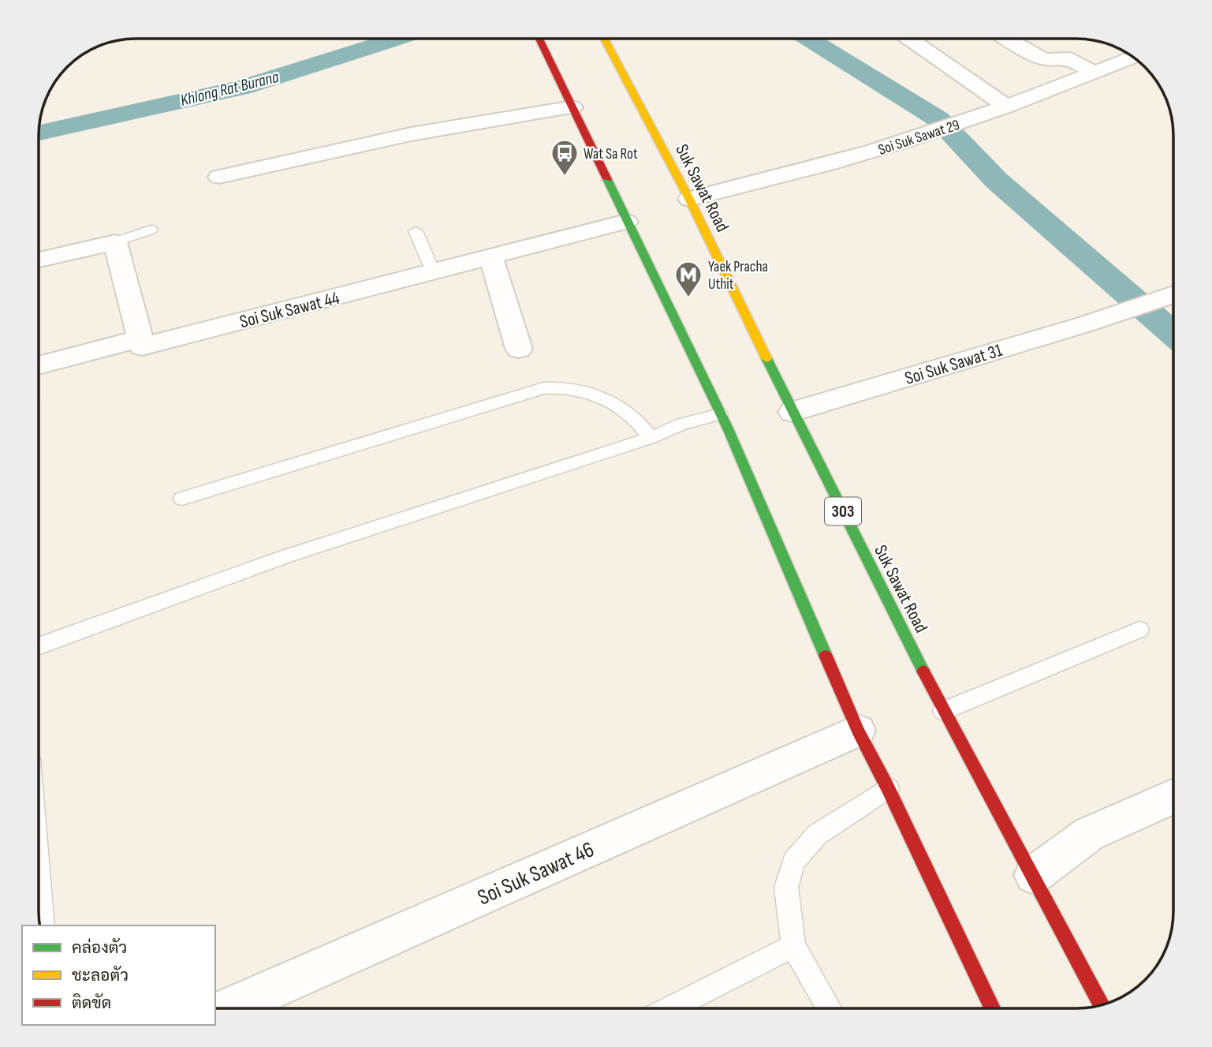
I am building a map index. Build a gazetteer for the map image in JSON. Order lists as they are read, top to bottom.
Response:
{
  "streets": {
    "main road": ["Suk Sawat Road", "303"],
    "street": [
      "Soi Suk Sawat 29",
      "Soi Suk Sawat 44",
      "Soi Suk Sawat 31",
      "Soi Suk Sawat 46"
    ]
  },
  "crossings": [
    ["Soi Suk Sawat 29", "Suk Sawat Road"],
    ["Suk Sawat Road", "Soi Suk Sawat 31"]
  ],
  "water": ["Khlong Rat Burana"],
  "places": {
    "bus stop": ["Wat Sa Rot"],
    "metro station": ["Yaek Pracha Uthit"]
  },
  "legend": ["คล่องตัว", "ชะลอตัว", "ติดขัด"]
}
